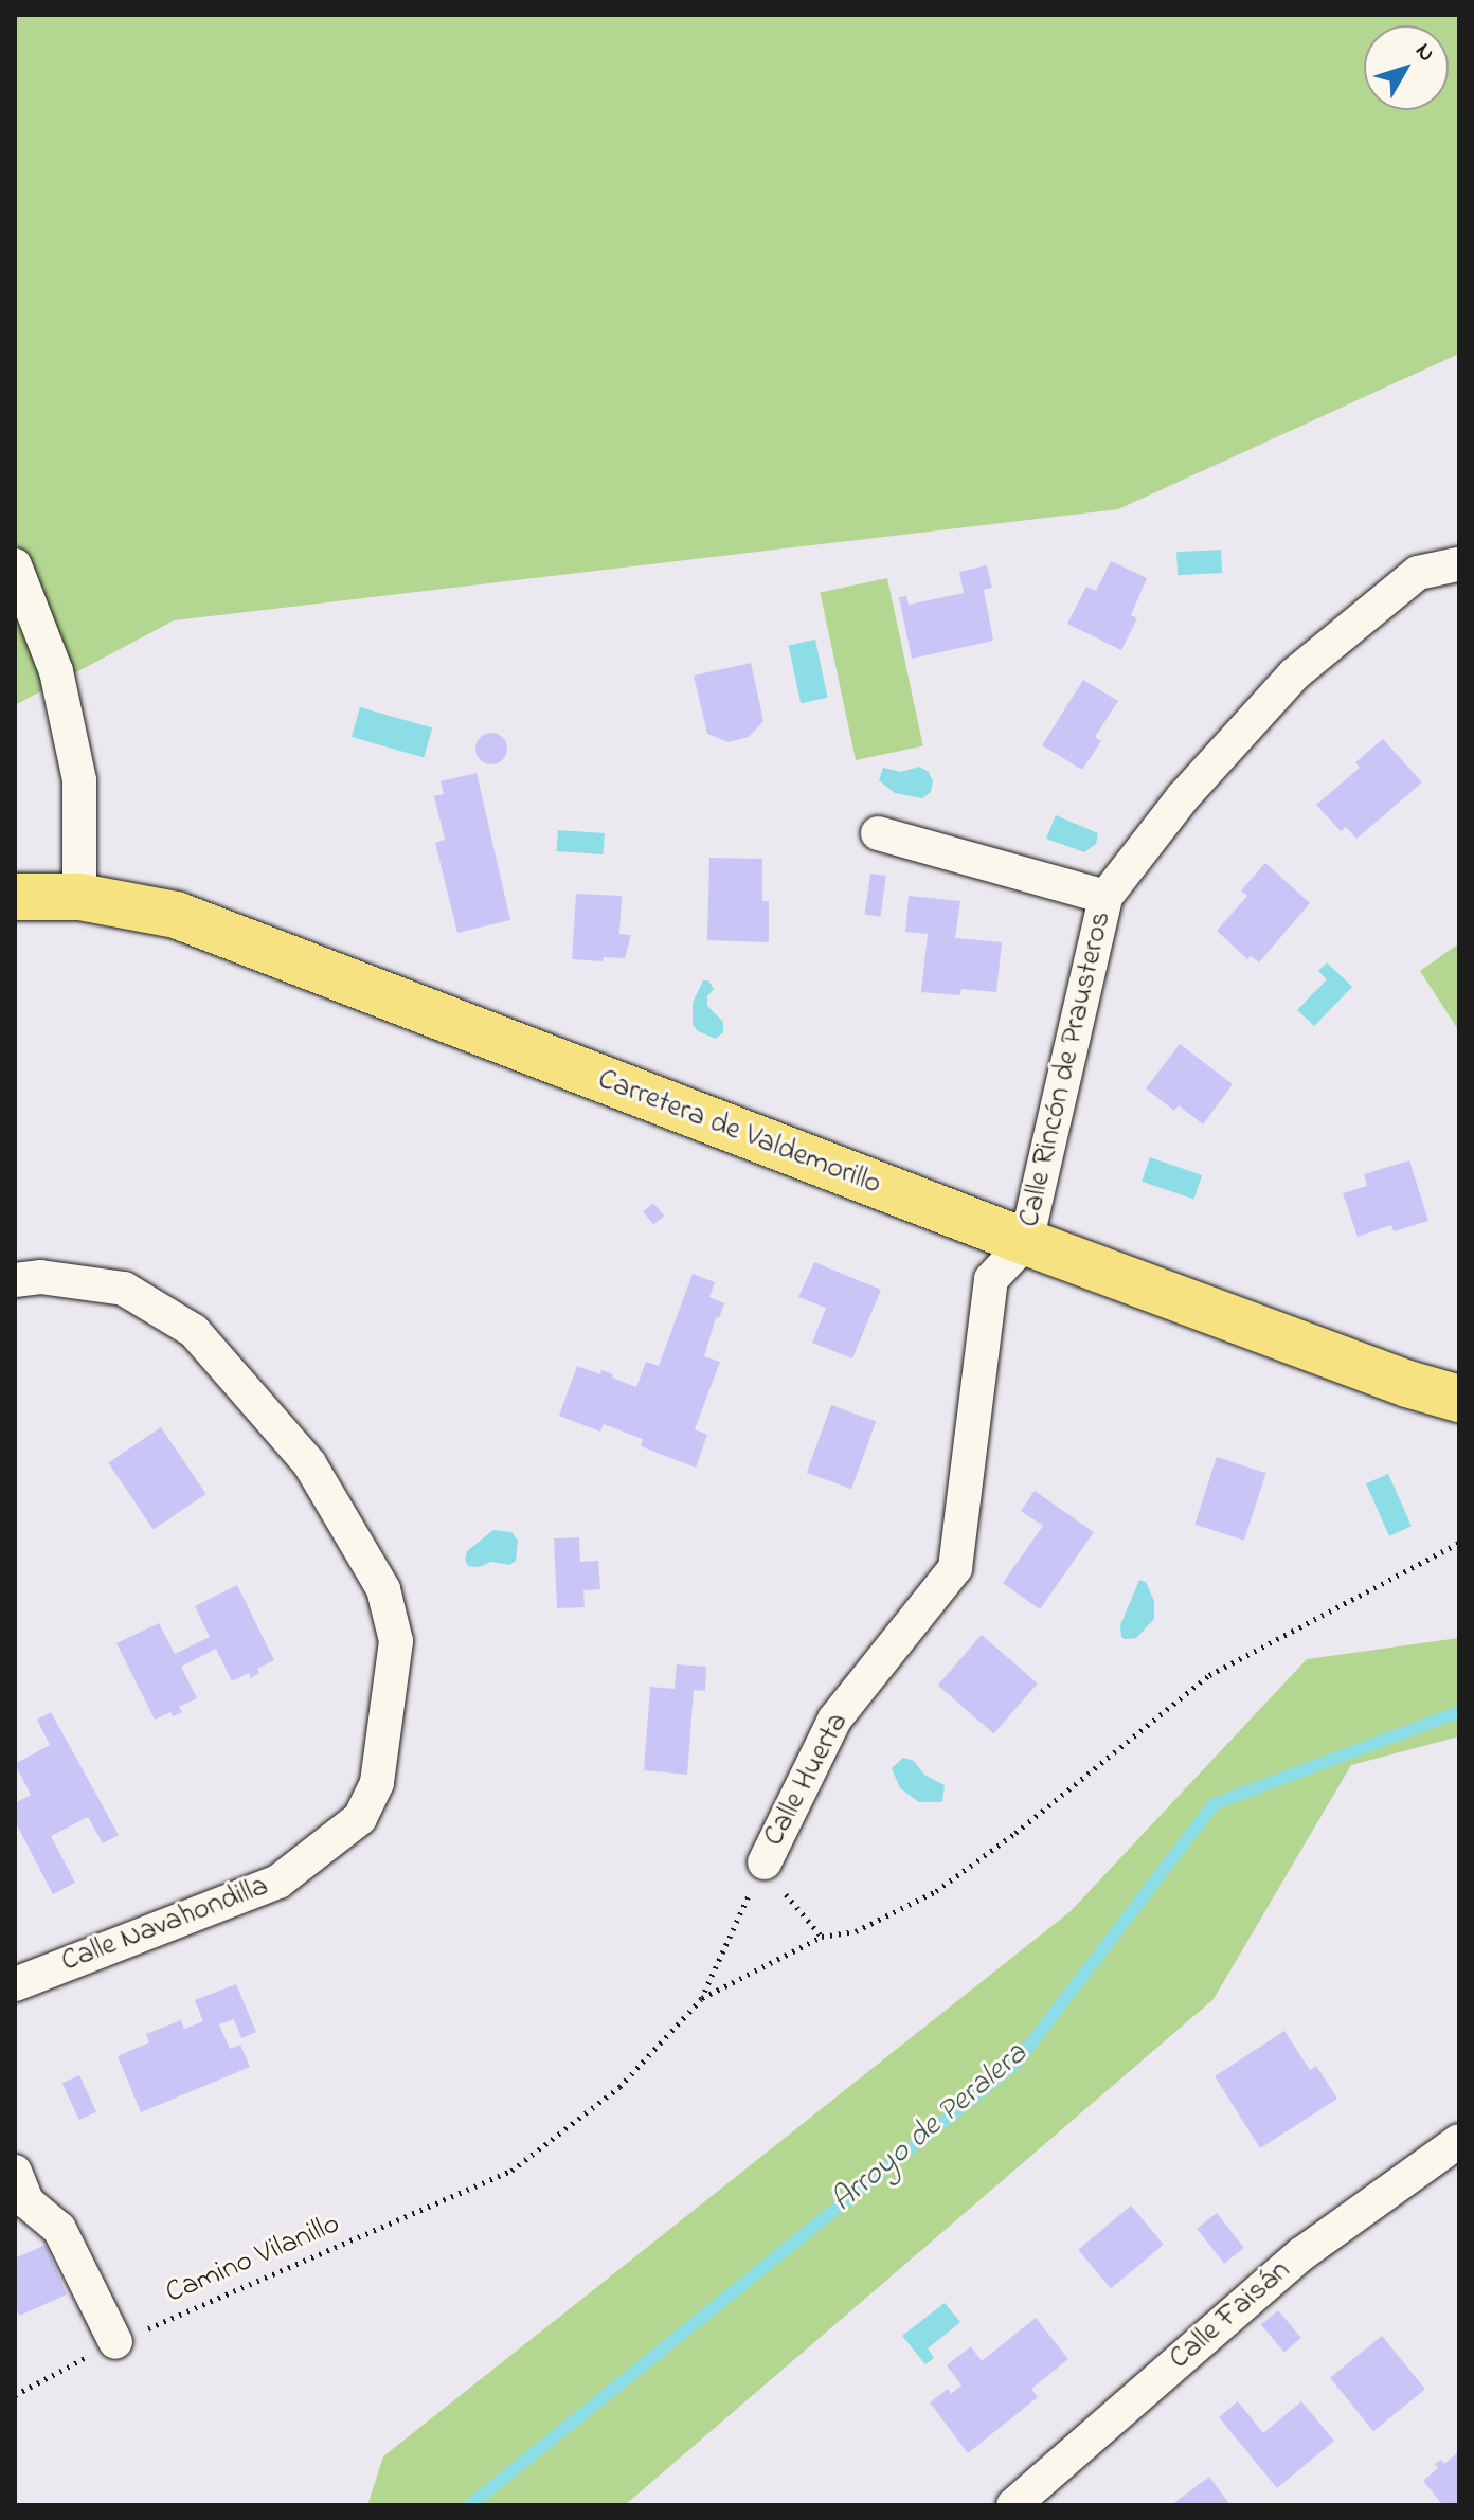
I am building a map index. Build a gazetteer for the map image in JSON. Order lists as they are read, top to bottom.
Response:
{
  "streets": {
    "main road": ["Carretera de Valdemorillo"],
    "street": [
      "Calle Rincón de Prausteros",
      "Calle Huerta",
      "Calle Navahondilla",
      "Calle Faisán"
    ],
    "path": ["Camino Vilanillo"]
  },
  "crossings": [
    ["Calle Rincón de Prausteros", "Carretera de Valdemorillo"],
    ["Calle Rincón de Prausteros", "Calle Huerta"],
    ["Carretera de Valdemorillo", "Calle Huerta"],
    ["Calle Huerta", "Camino Vilanillo"]
  ],
  "water": ["Arroyo de Peralera"],
  "north": "top right"
}
